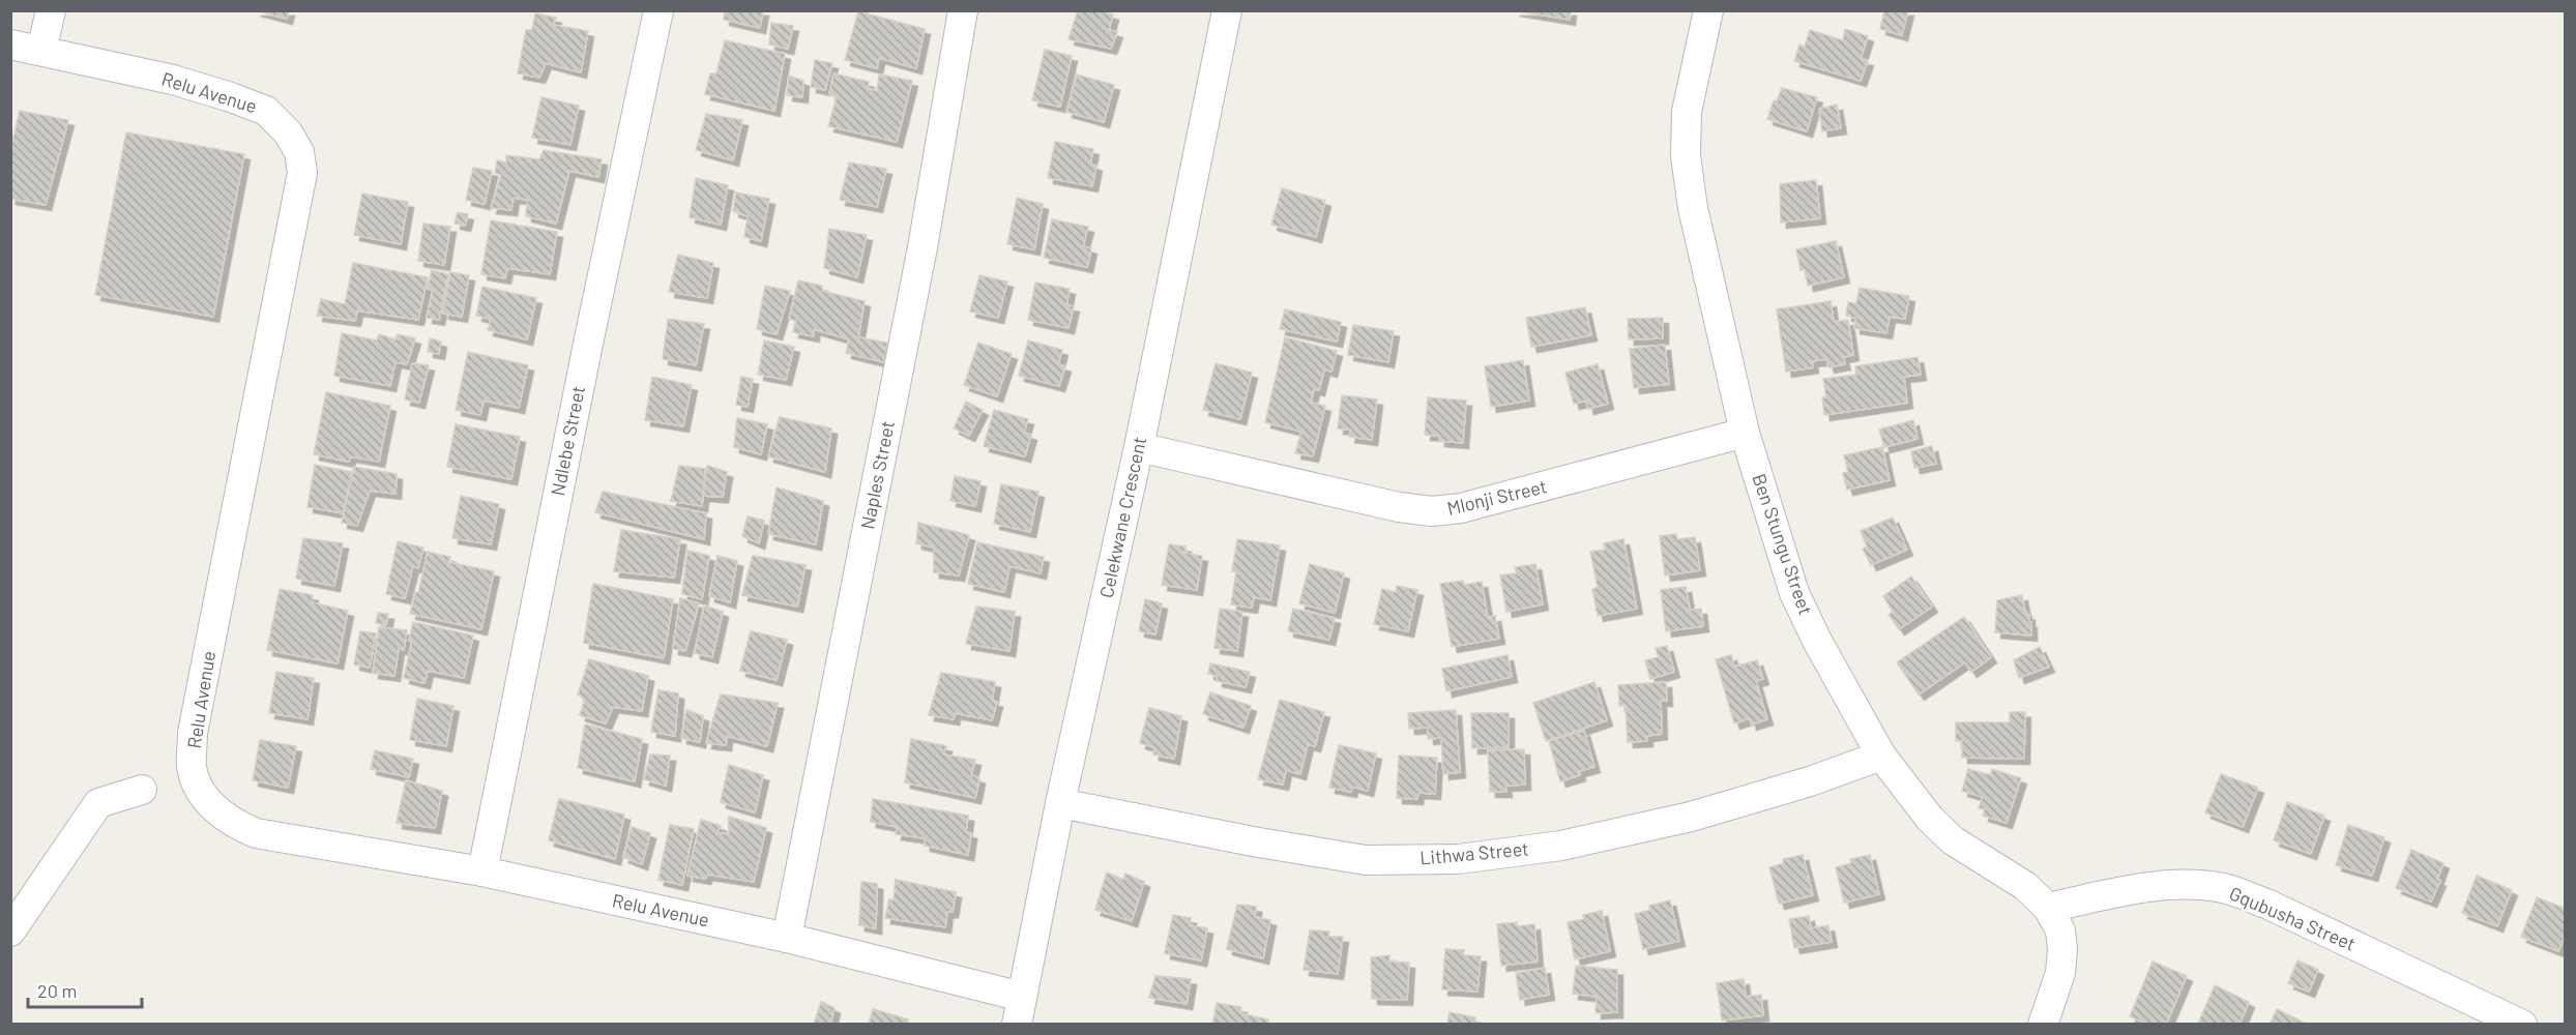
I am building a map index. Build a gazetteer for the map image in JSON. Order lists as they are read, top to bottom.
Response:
{
  "streets": {
    "street": [
      "Relu Avenue",
      "Ndlebe Street",
      "Naples Street",
      "Mlonji Street",
      "Celekwane Crescent",
      "Ben Stungu Street",
      "Lithwa Street",
      "Gqubusha Street"
    ]
  },
  "crossings": [
    ["Relu Avenue", "Ndlebe Street"],
    ["Relu Avenue", "Naples Street"],
    ["Relu Avenue", "Celekwane Crescent"],
    ["Mlonji Street", "Celekwane Crescent"],
    ["Mlonji Street", "Ben Stungu Street"],
    ["Celekwane Crescent", "Lithwa Street"],
    ["Ben Stungu Street", "Lithwa Street"],
    ["Ben Stungu Street", "Gqubusha Street"]
  ],
  "scale_bar": "20 m"
}
